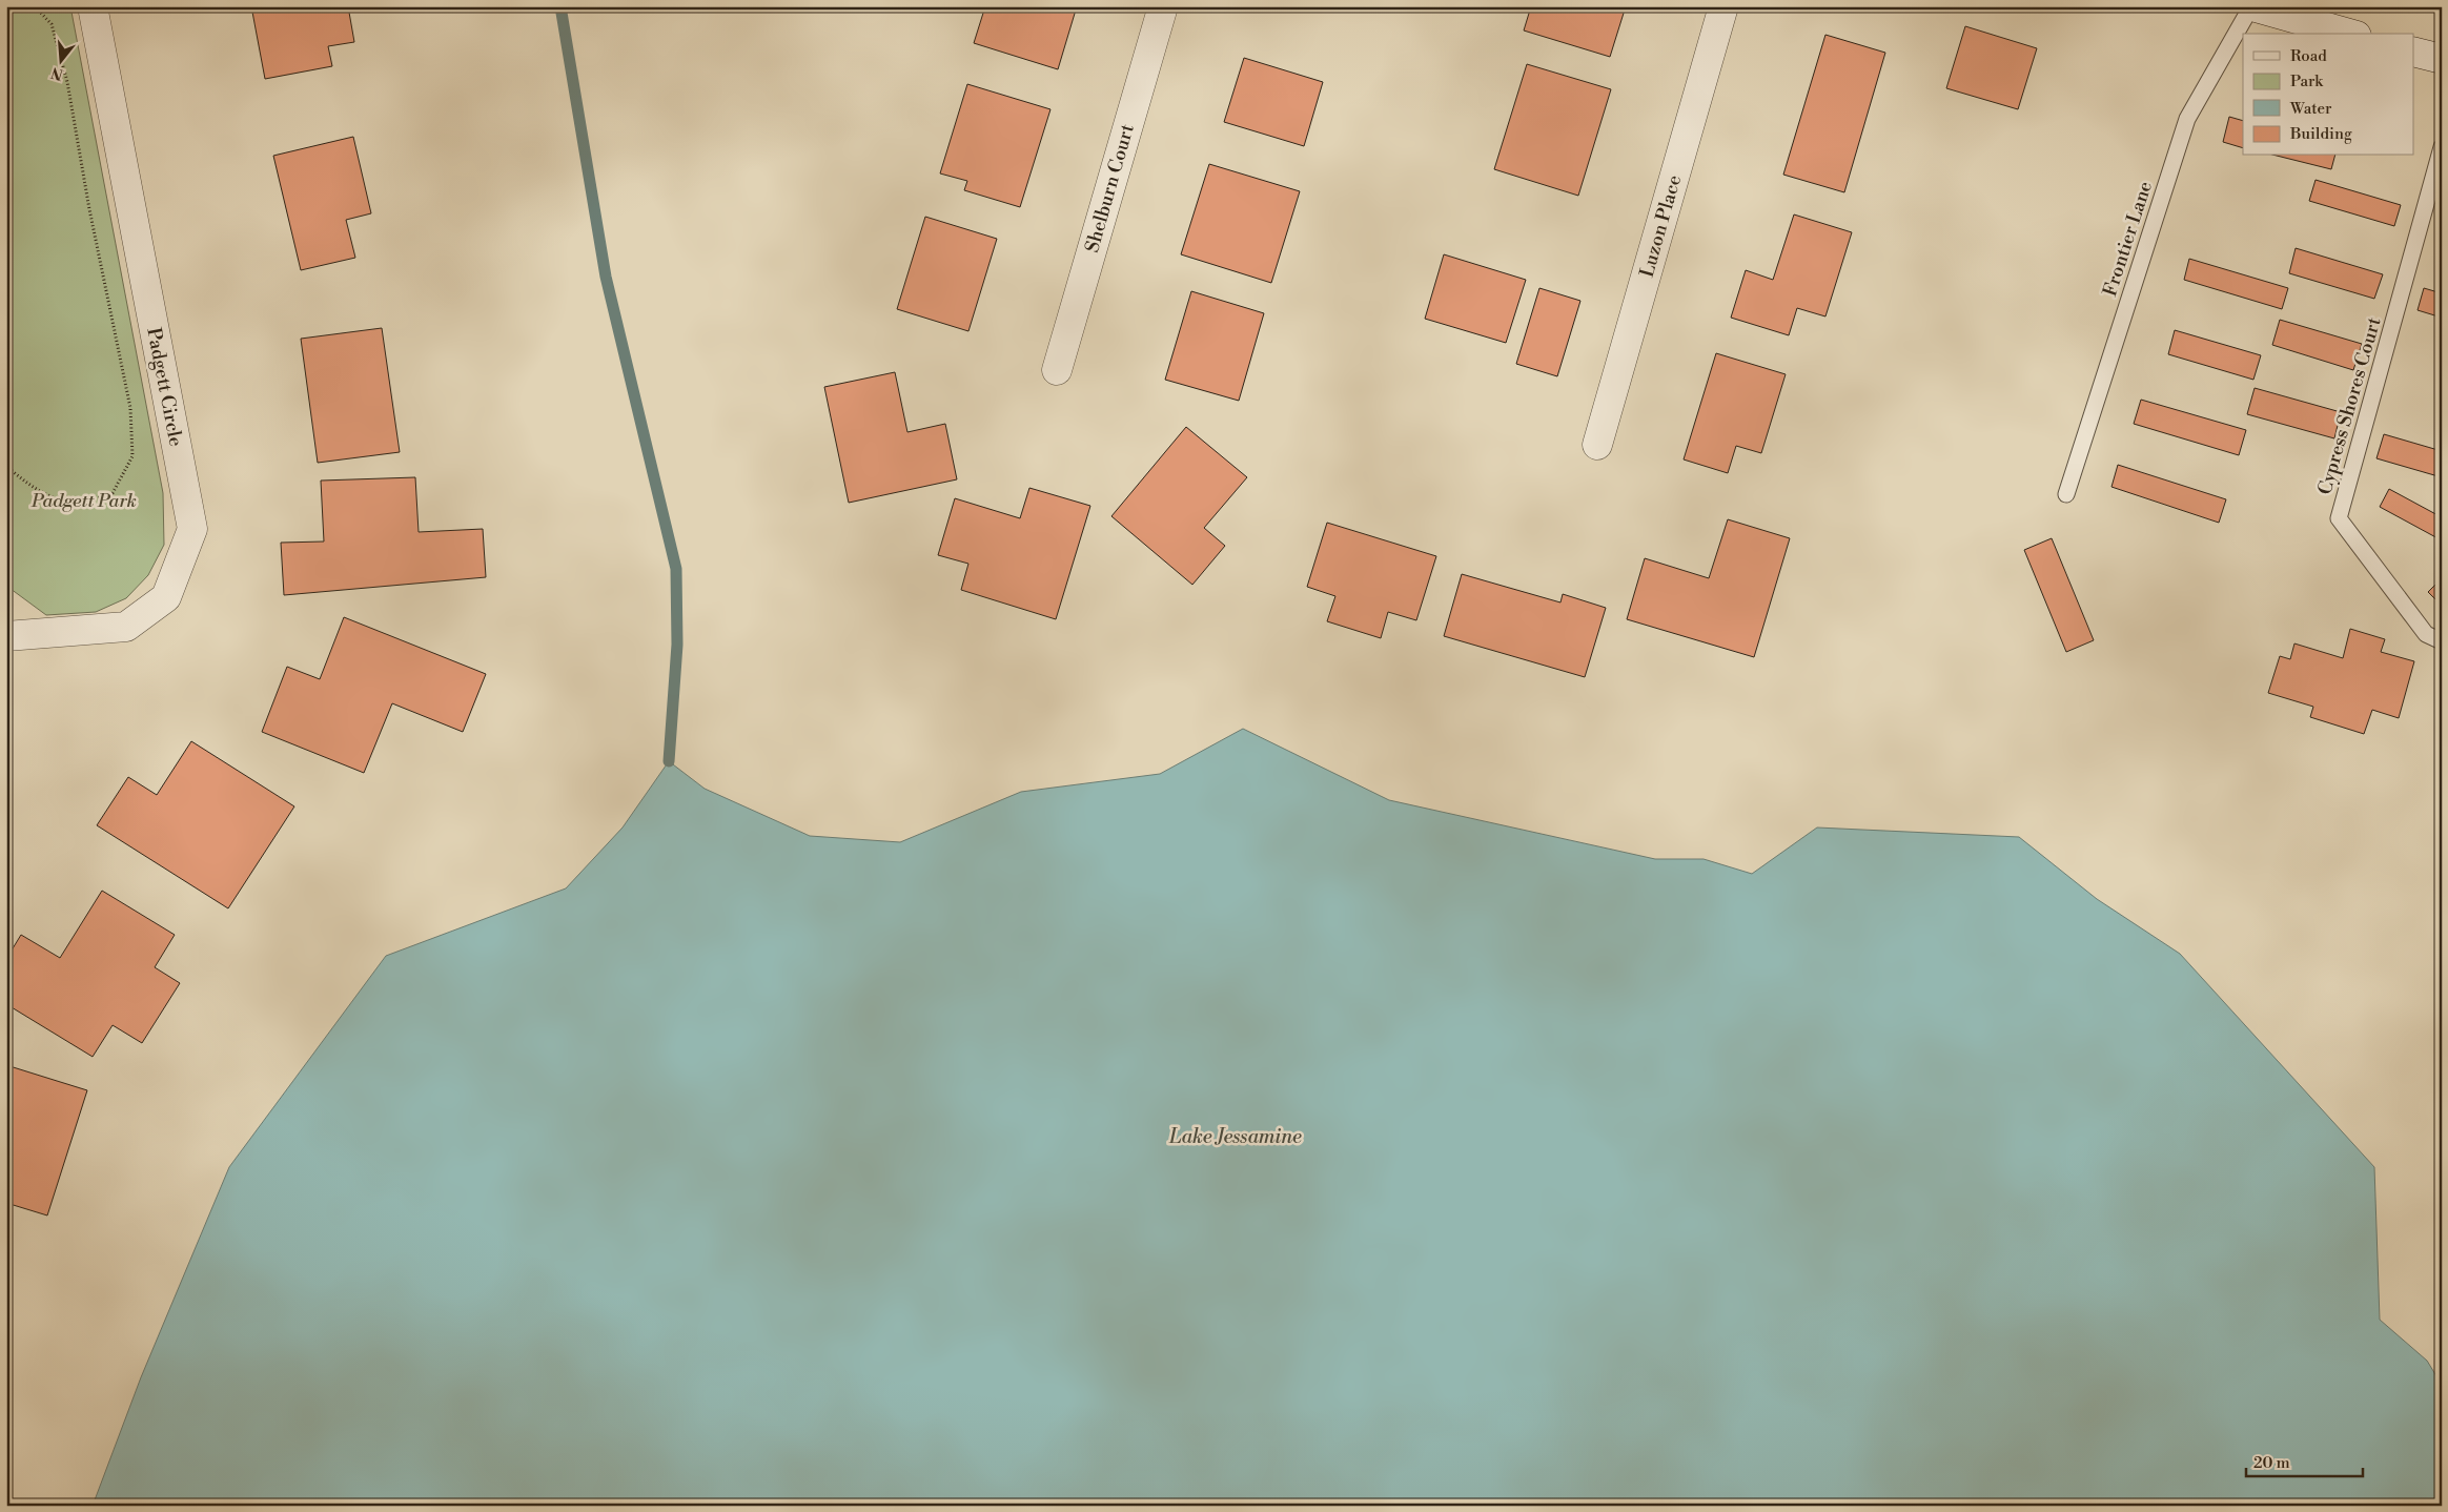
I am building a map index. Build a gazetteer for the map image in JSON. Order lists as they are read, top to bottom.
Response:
{
  "streets": {
    "street": ["Shelburn Court", "Luzon Place", "Padgett Circle"],
    "lane": ["Frontier Lane", "Cypress Shores Court"]
  },
  "water": ["Lake Jessamine"],
  "parks": ["Padgett Park"],
  "legend": [
    "Road",
    "Park",
    "Water",
    "Building"
  ],
  "scale_bar": "20 m",
  "north": "bottom"
}
